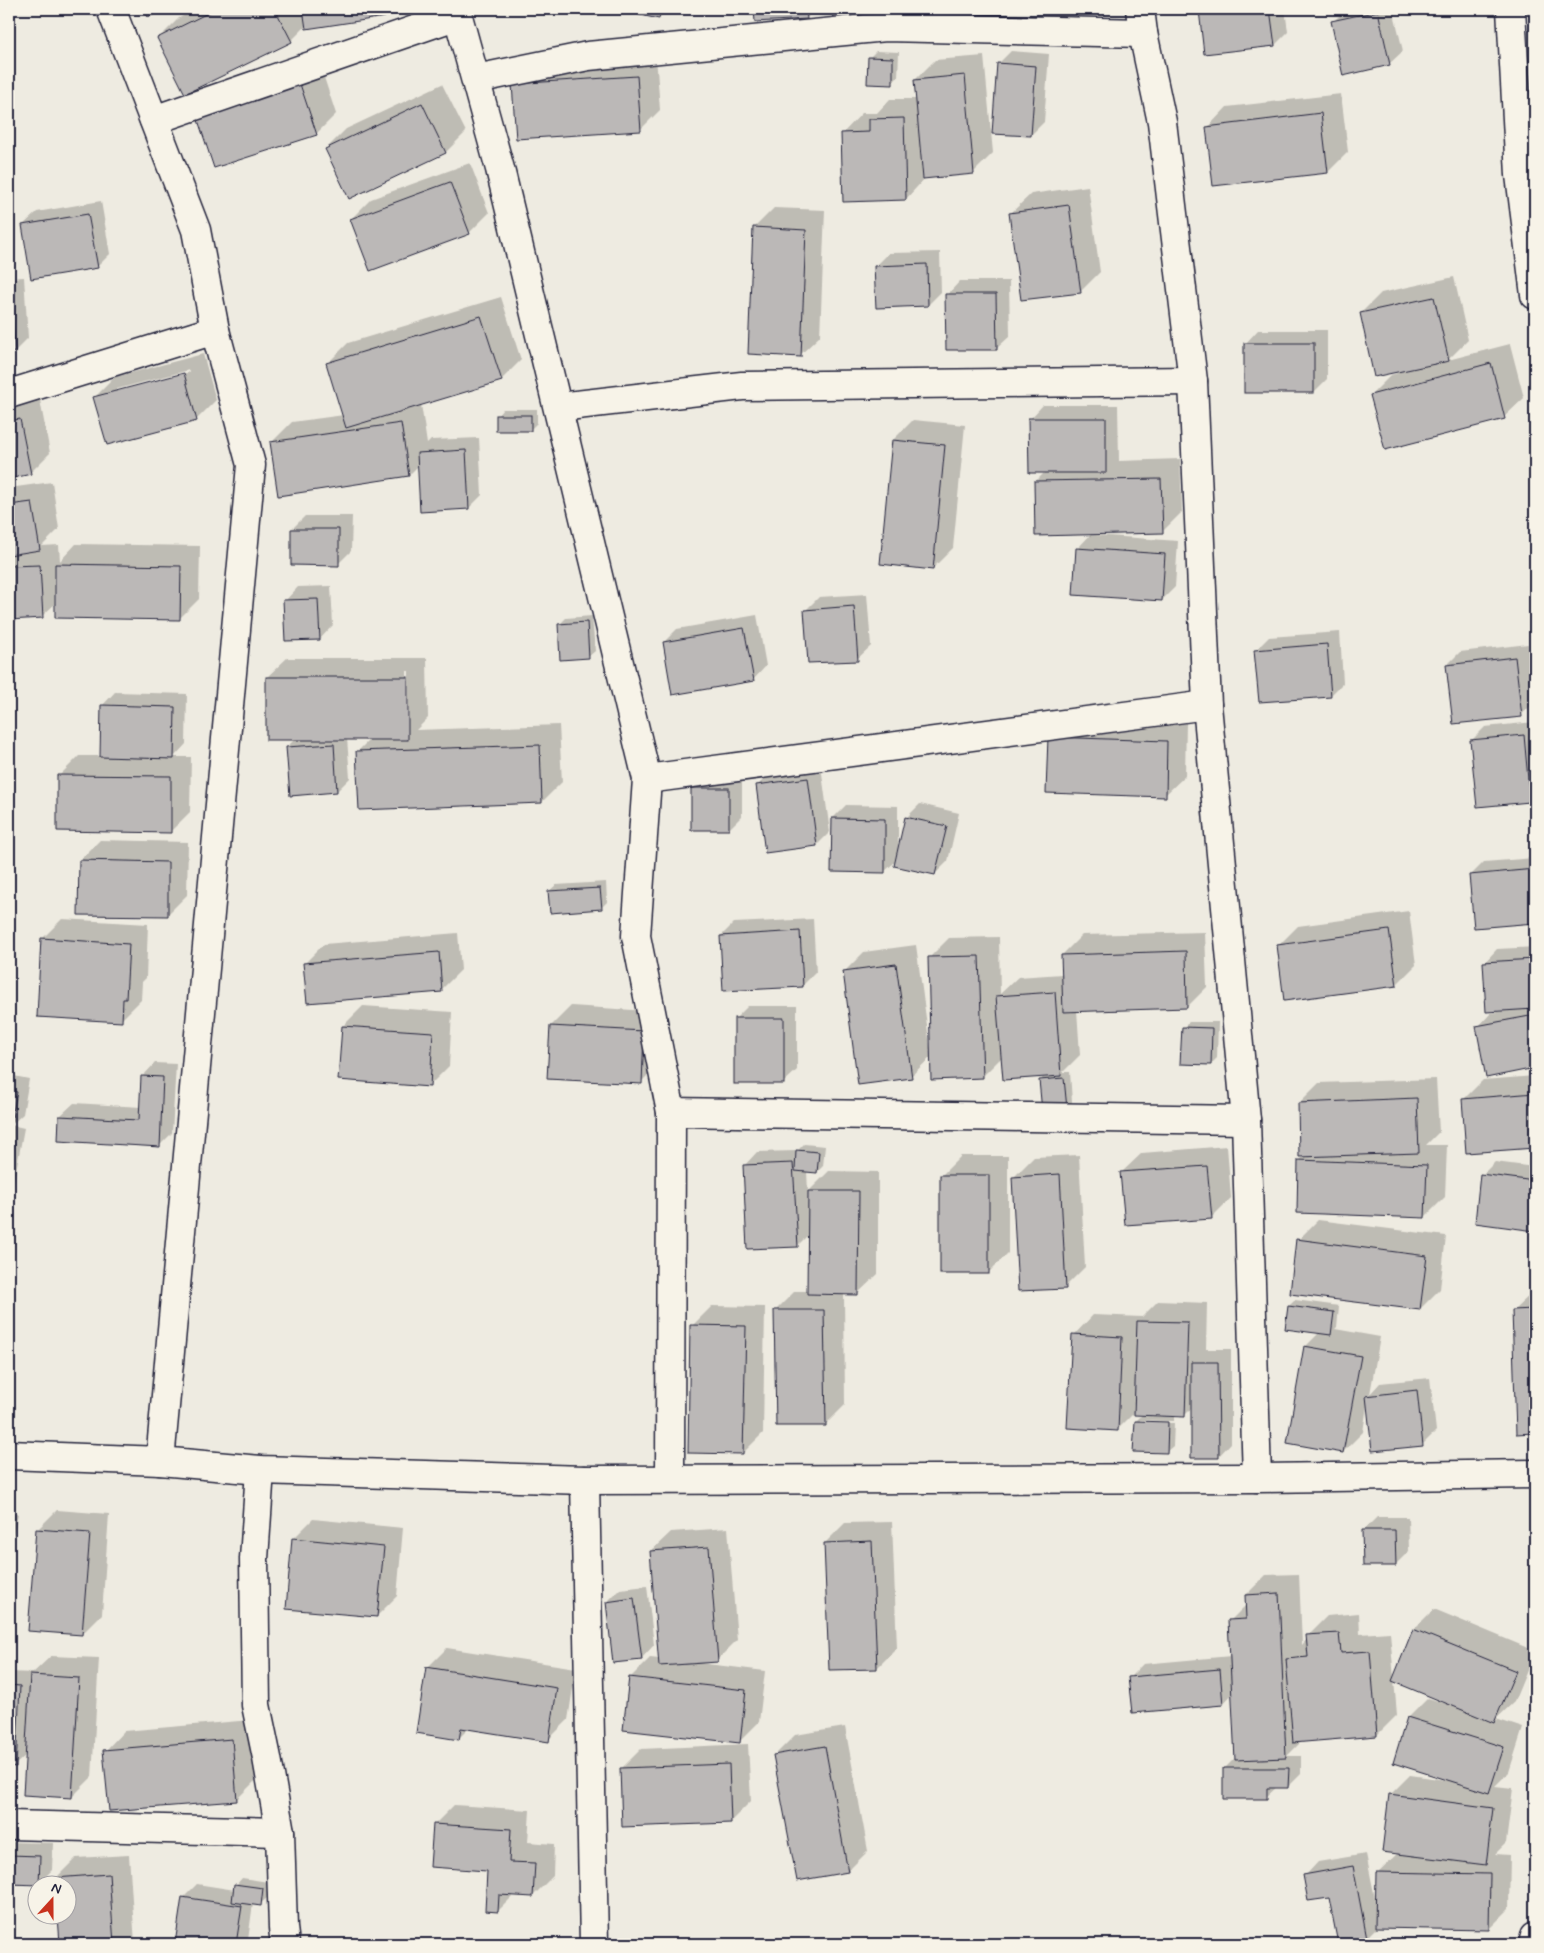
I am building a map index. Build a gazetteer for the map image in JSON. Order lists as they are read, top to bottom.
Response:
{
  "north": "top"
}
